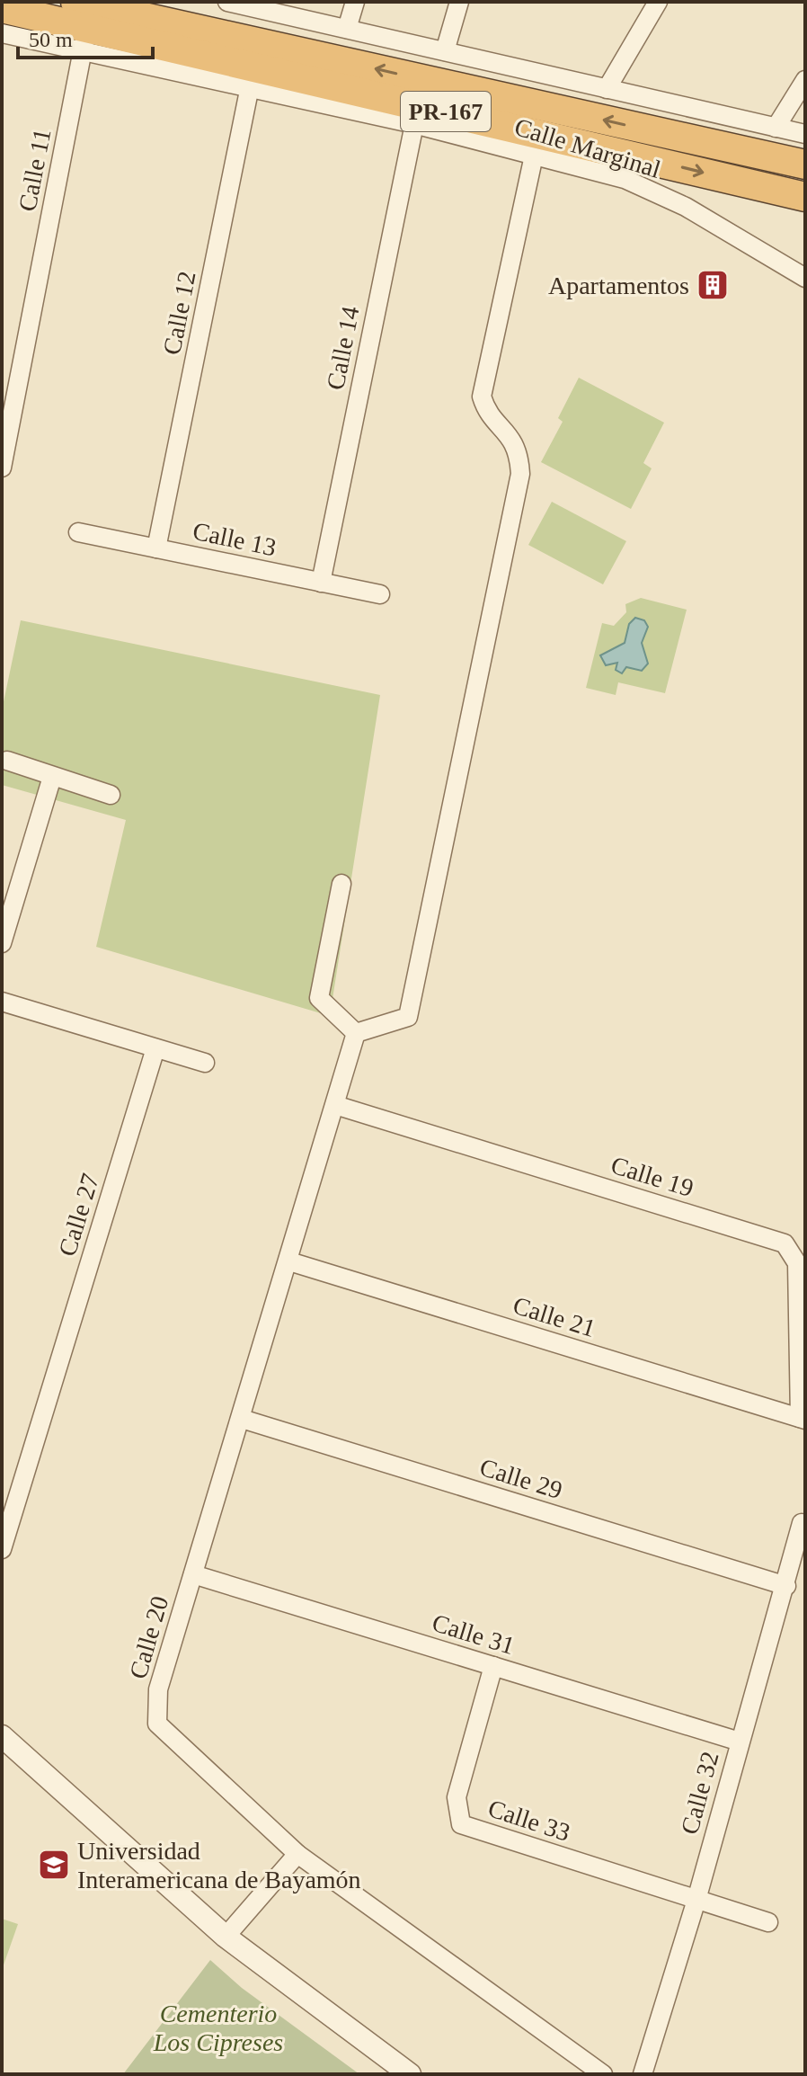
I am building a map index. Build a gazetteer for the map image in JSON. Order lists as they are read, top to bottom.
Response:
{
  "streets": {
    "highway": ["PR-167"],
    "street": [
      "Calle Marginal",
      "Calle 11",
      "Calle 12",
      "Calle 14",
      "Calle 13",
      "Calle 19",
      "Calle 27",
      "Calle 21",
      "Calle 29",
      "Calle 31",
      "Calle 20",
      "Calle 32",
      "Calle 33"
    ]
  },
  "crossings": [
    ["PR-167", "Calle Marginal"],
    ["PR-167", "Calle 11"],
    ["Calle Marginal", "Calle 11"],
    ["Calle Marginal", "Calle 12"],
    ["Calle Marginal", "Calle 14"],
    ["Calle 12", "Calle 13"],
    ["Calle 14", "Calle 13"],
    ["Calle 19", "Calle 21"],
    ["Calle 19", "Calle 20"],
    ["Calle 21", "Calle 20"],
    ["Calle 29", "Calle 20"],
    ["Calle 29", "Calle 32"],
    ["Calle 31", "Calle 20"],
    ["Calle 31", "Calle 32"],
    ["Calle 31", "Calle 33"],
    ["Calle 32", "Calle 33"]
  ],
  "parks": ["Cementerio Los Cipreses"],
  "places": {
    "building": ["Apartamentos"],
    "school or university": ["Universidad Interamericana de Bayamón"]
  },
  "scale_bar": "50 m"
}
